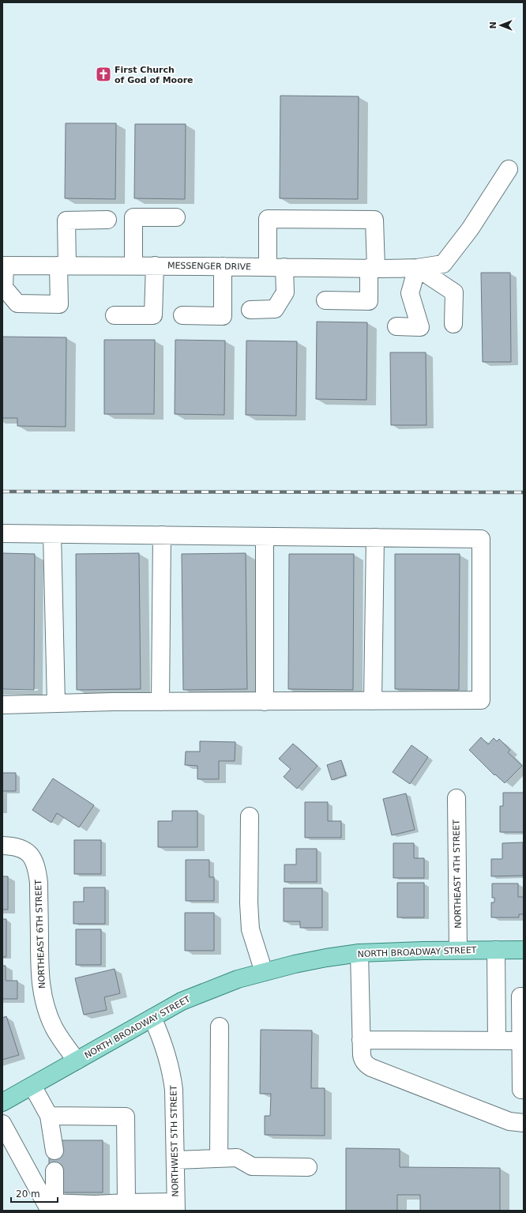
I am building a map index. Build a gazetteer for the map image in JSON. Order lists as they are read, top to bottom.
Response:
{
  "streets": {
    "main road": ["NORTH BROADWAY STREET"],
    "street": [
      "MESSENGER DRIVE",
      "NORTHEAST 4TH STREET",
      "NORTHEAST 6TH STREET",
      "NORTHWEST 5TH STREET"
    ]
  },
  "crossings": [
    ["NORTHEAST 4TH STREET", "NORTH BROADWAY STREET"],
    ["NORTHEAST 6TH STREET", "NORTH BROADWAY STREET"],
    ["NORTH BROADWAY STREET", "NORTHWEST 5TH STREET"]
  ],
  "places": {
    "church": ["First Church of God of Moore"]
  },
  "scale_bar": "20 m",
  "north": "left"
}
